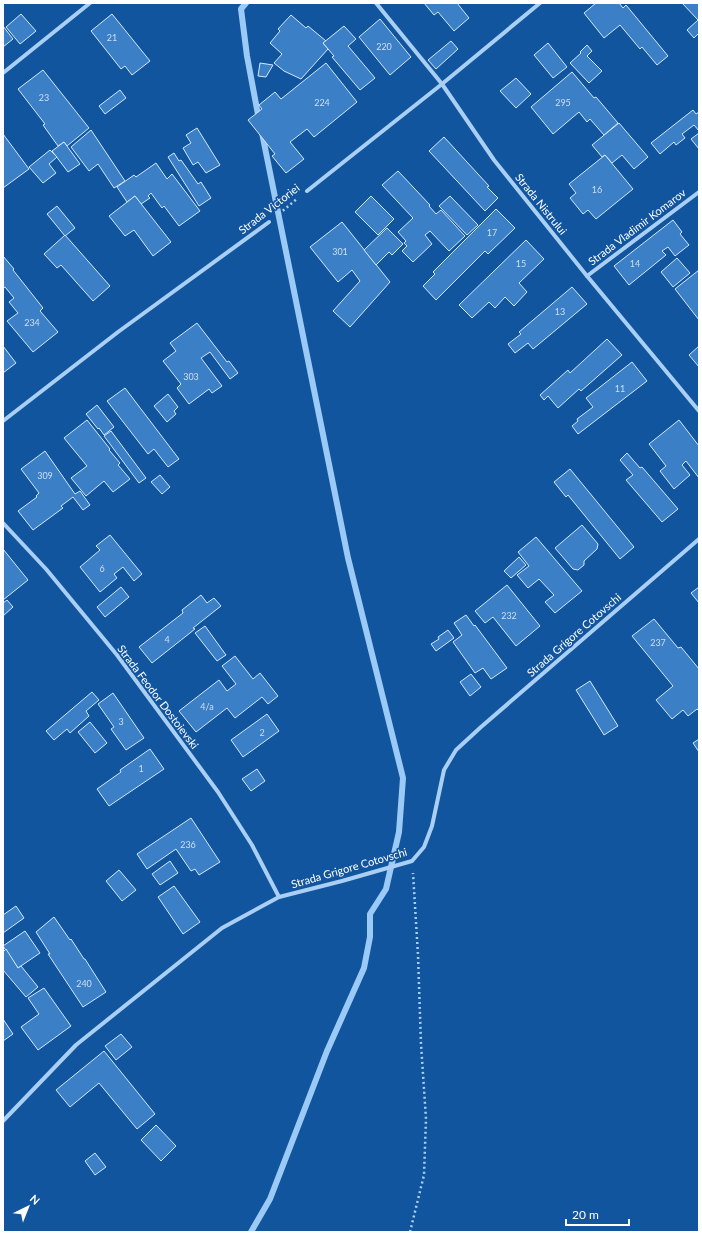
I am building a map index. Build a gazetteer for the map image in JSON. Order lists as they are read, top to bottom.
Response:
{
  "streets": {
    "street": [
      "Strada Nistrului",
      "Strada Victoriei",
      "Strada Vladimir Komarov",
      "Strada Grigore Cotovschi",
      "Strada Feodor Dostoievski"
    ]
  },
  "crossings": [
    ["Strada Nistrului", "Strada Victoriei"],
    ["Strada Nistrului", "Strada Vladimir Komarov"],
    ["Strada Grigore Cotovschi", "Strada Feodor Dostoievski"]
  ],
  "house_numbers": [
    "21",
    "220",
    "23",
    "224",
    "295",
    "16",
    "17",
    "301",
    "15",
    "14",
    "13",
    "234",
    "303",
    "11",
    "309",
    "6",
    "232",
    "4",
    "237",
    "4/a",
    "3",
    "2",
    "1",
    "236",
    "240"
  ],
  "scale_bar": "20 m",
  "north": "top right"
}
